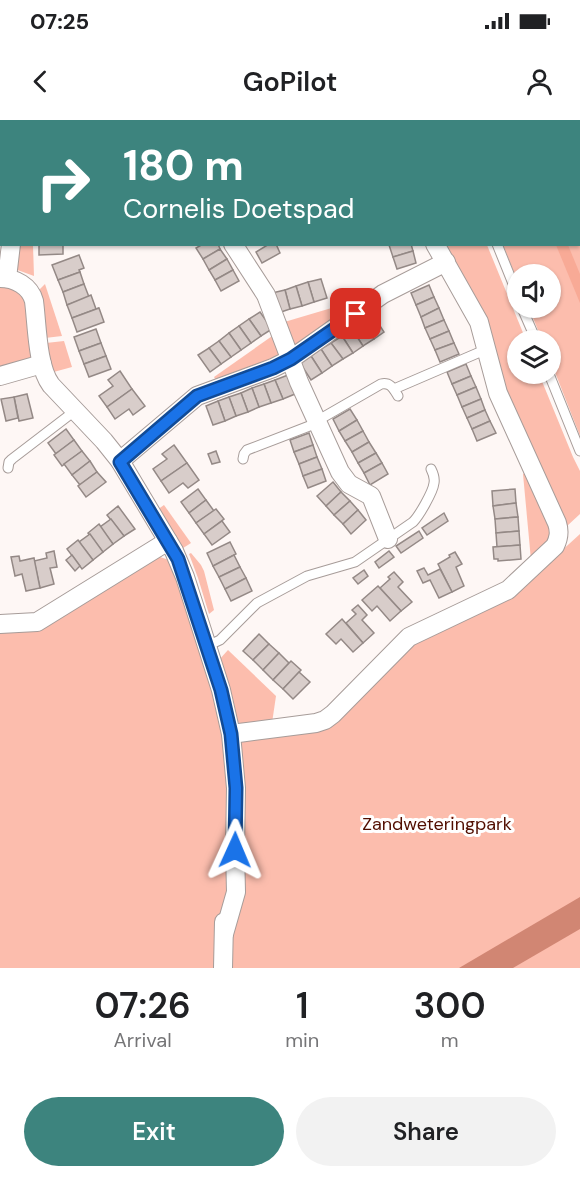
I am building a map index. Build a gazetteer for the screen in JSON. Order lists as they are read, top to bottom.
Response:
{
  "parks": ["Zandweteringpark"],
  "page": {
    "status": "07:25",
    "header": "GoPilot",
    "turn": ["180 m", "Cornelis Doetspad"],
    "eta": [
      "07:26",
      "Arrival",
      "1",
      "min",
      "300",
      "m"
    ],
    "buttons": ["Exit", "Share"]
  }
}
